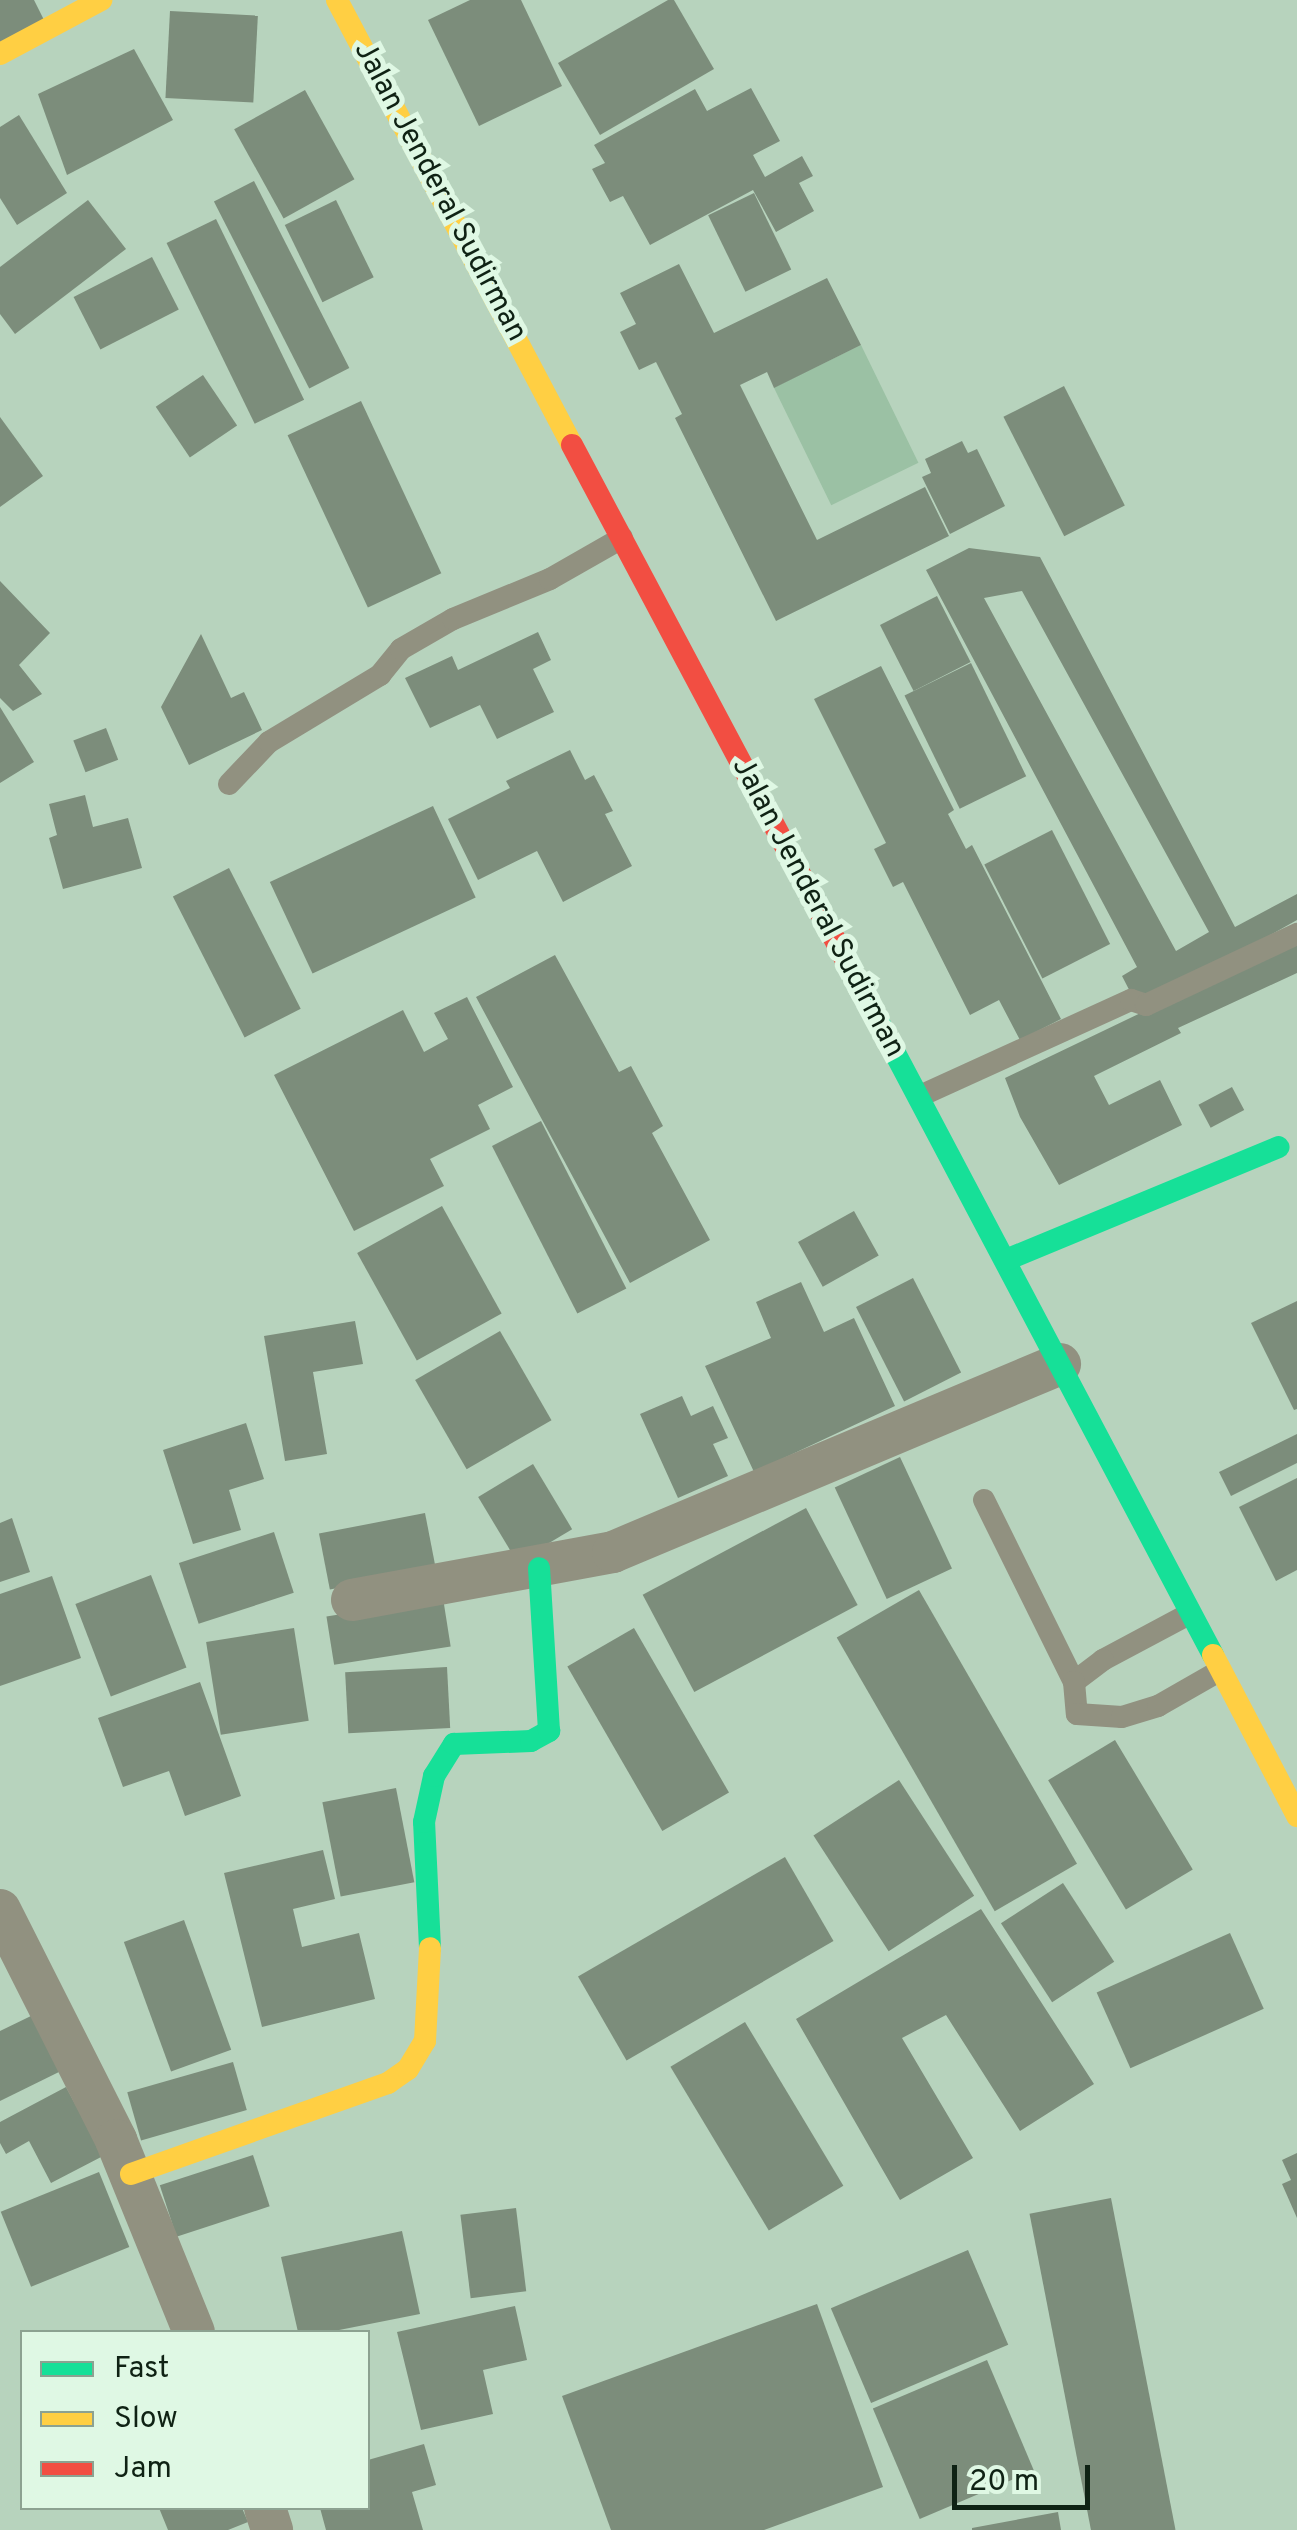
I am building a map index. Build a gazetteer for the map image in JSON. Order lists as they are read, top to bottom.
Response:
{
  "streets": {
    "main road": ["Jalan Jenderal Sudirman"]
  },
  "legend": ["Fast", "Slow", "Jam"],
  "scale_bar": "20 m"
}
